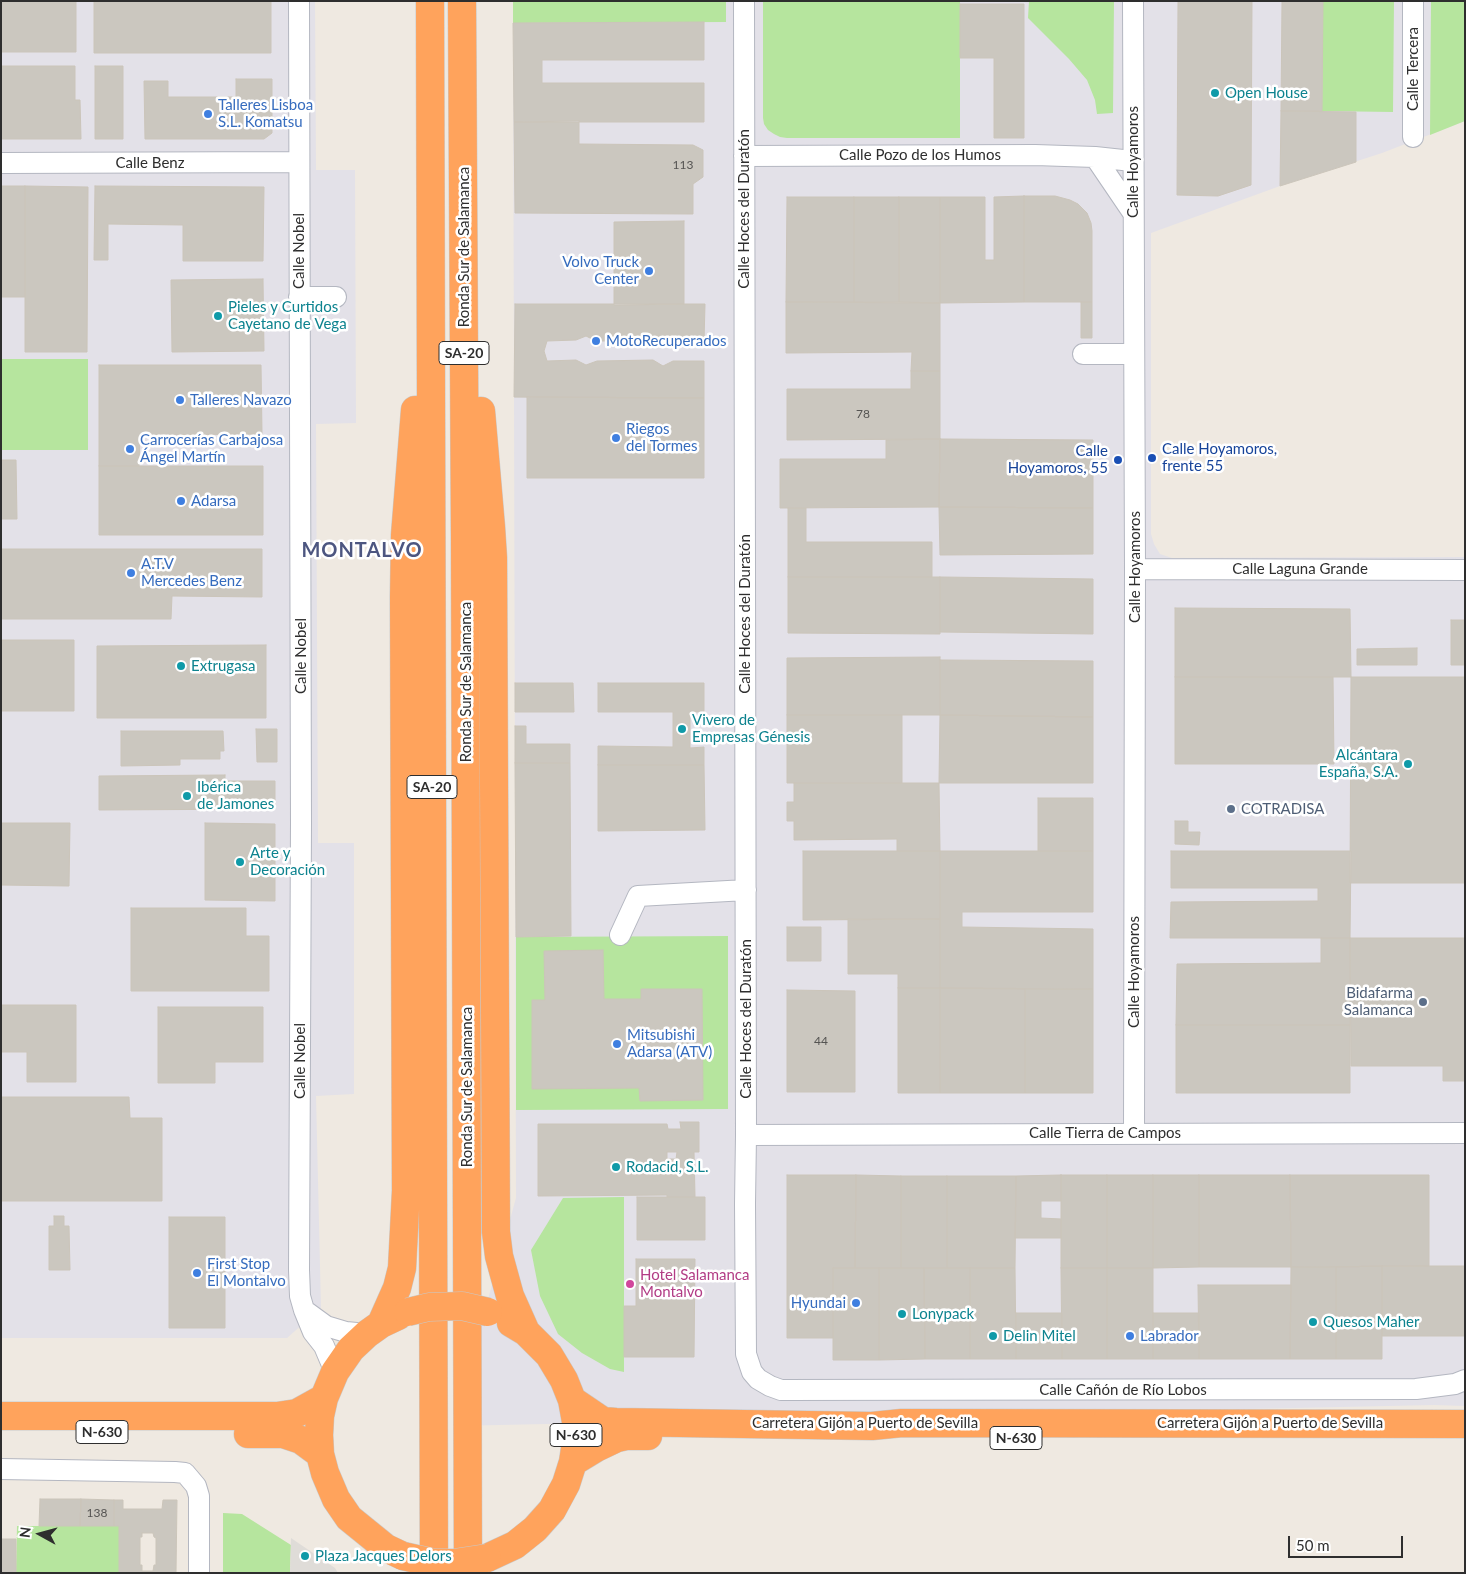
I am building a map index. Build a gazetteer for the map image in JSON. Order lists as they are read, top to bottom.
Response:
{
  "streets": {
    "highway": [
      "Ronda Sur de Salamanca",
      "SA-20",
      "Carretera Gijón a Puerto de Sevilla",
      "N-630"
    ],
    "street": [
      "Calle Tercera",
      "Calle Pozo de los Humos",
      "Calle Hoyamoros",
      "Calle Benz",
      "Calle Hoces del Duratón",
      "Calle Nobel",
      "Calle Laguna Grande",
      "Calle Tierra de Campos",
      "Calle Cañón de Río Lobos"
    ]
  },
  "crossings": [
    ["Calle Pozo de los Humos", "Calle Hoyamoros"],
    ["Calle Pozo de los Humos", "Calle Hoces del Duratón"],
    ["Calle Hoyamoros", "Calle Laguna Grande"],
    ["Calle Hoyamoros", "Calle Tierra de Campos"],
    ["Calle Benz", "Calle Nobel"],
    ["Calle Hoces del Duratón", "Calle Tierra de Campos"],
    ["Calle Hoces del Duratón", "Calle Cañón de Río Lobos"],
    ["Ronda Sur de Salamanca", "N-630"],
    ["Calle Nobel", "N-630"],
    ["Carretera Gijón a Puerto de Sevilla", "N-630"]
  ],
  "districts": ["MONTALVO"],
  "places": [
    "Open House",
    "Talleres Lisboa S.L. Komatsu",
    "Volvo Truck Center",
    "Pieles y Curtidos Cayetano de Vega",
    "MotoRecuperados",
    "Talleres Navazo",
    "Riegos del Tormes",
    "Carrocerías Carbajosa Ángel Martín",
    "Calle Hoyamoros, frente 55",
    "Calle Hoyamoros, 55",
    "Adarsa",
    "A.T.V Mercedes Benz",
    "Extrugasa",
    "Vivero de Empresas Génesis",
    "Alcántara España, S.A.",
    "Ibérica de Jamones",
    "COTRADISA",
    "Arte y Decoración",
    "Bidafarma Salamanca",
    "Mitsubishi Adarsa (ATV)",
    "Rodacid, S.L.",
    "First Stop El Montalvo",
    "Hotel Salamanca Montalvo",
    "Hyundai",
    "Lonypack",
    "Quesos Maher",
    "Delin Mitel",
    "Labrador",
    "Plaza Jacques Delors"
  ],
  "house_numbers": [
    "113",
    "78",
    "44",
    "138"
  ],
  "scale_bar": "50 m",
  "north": "left"
}
